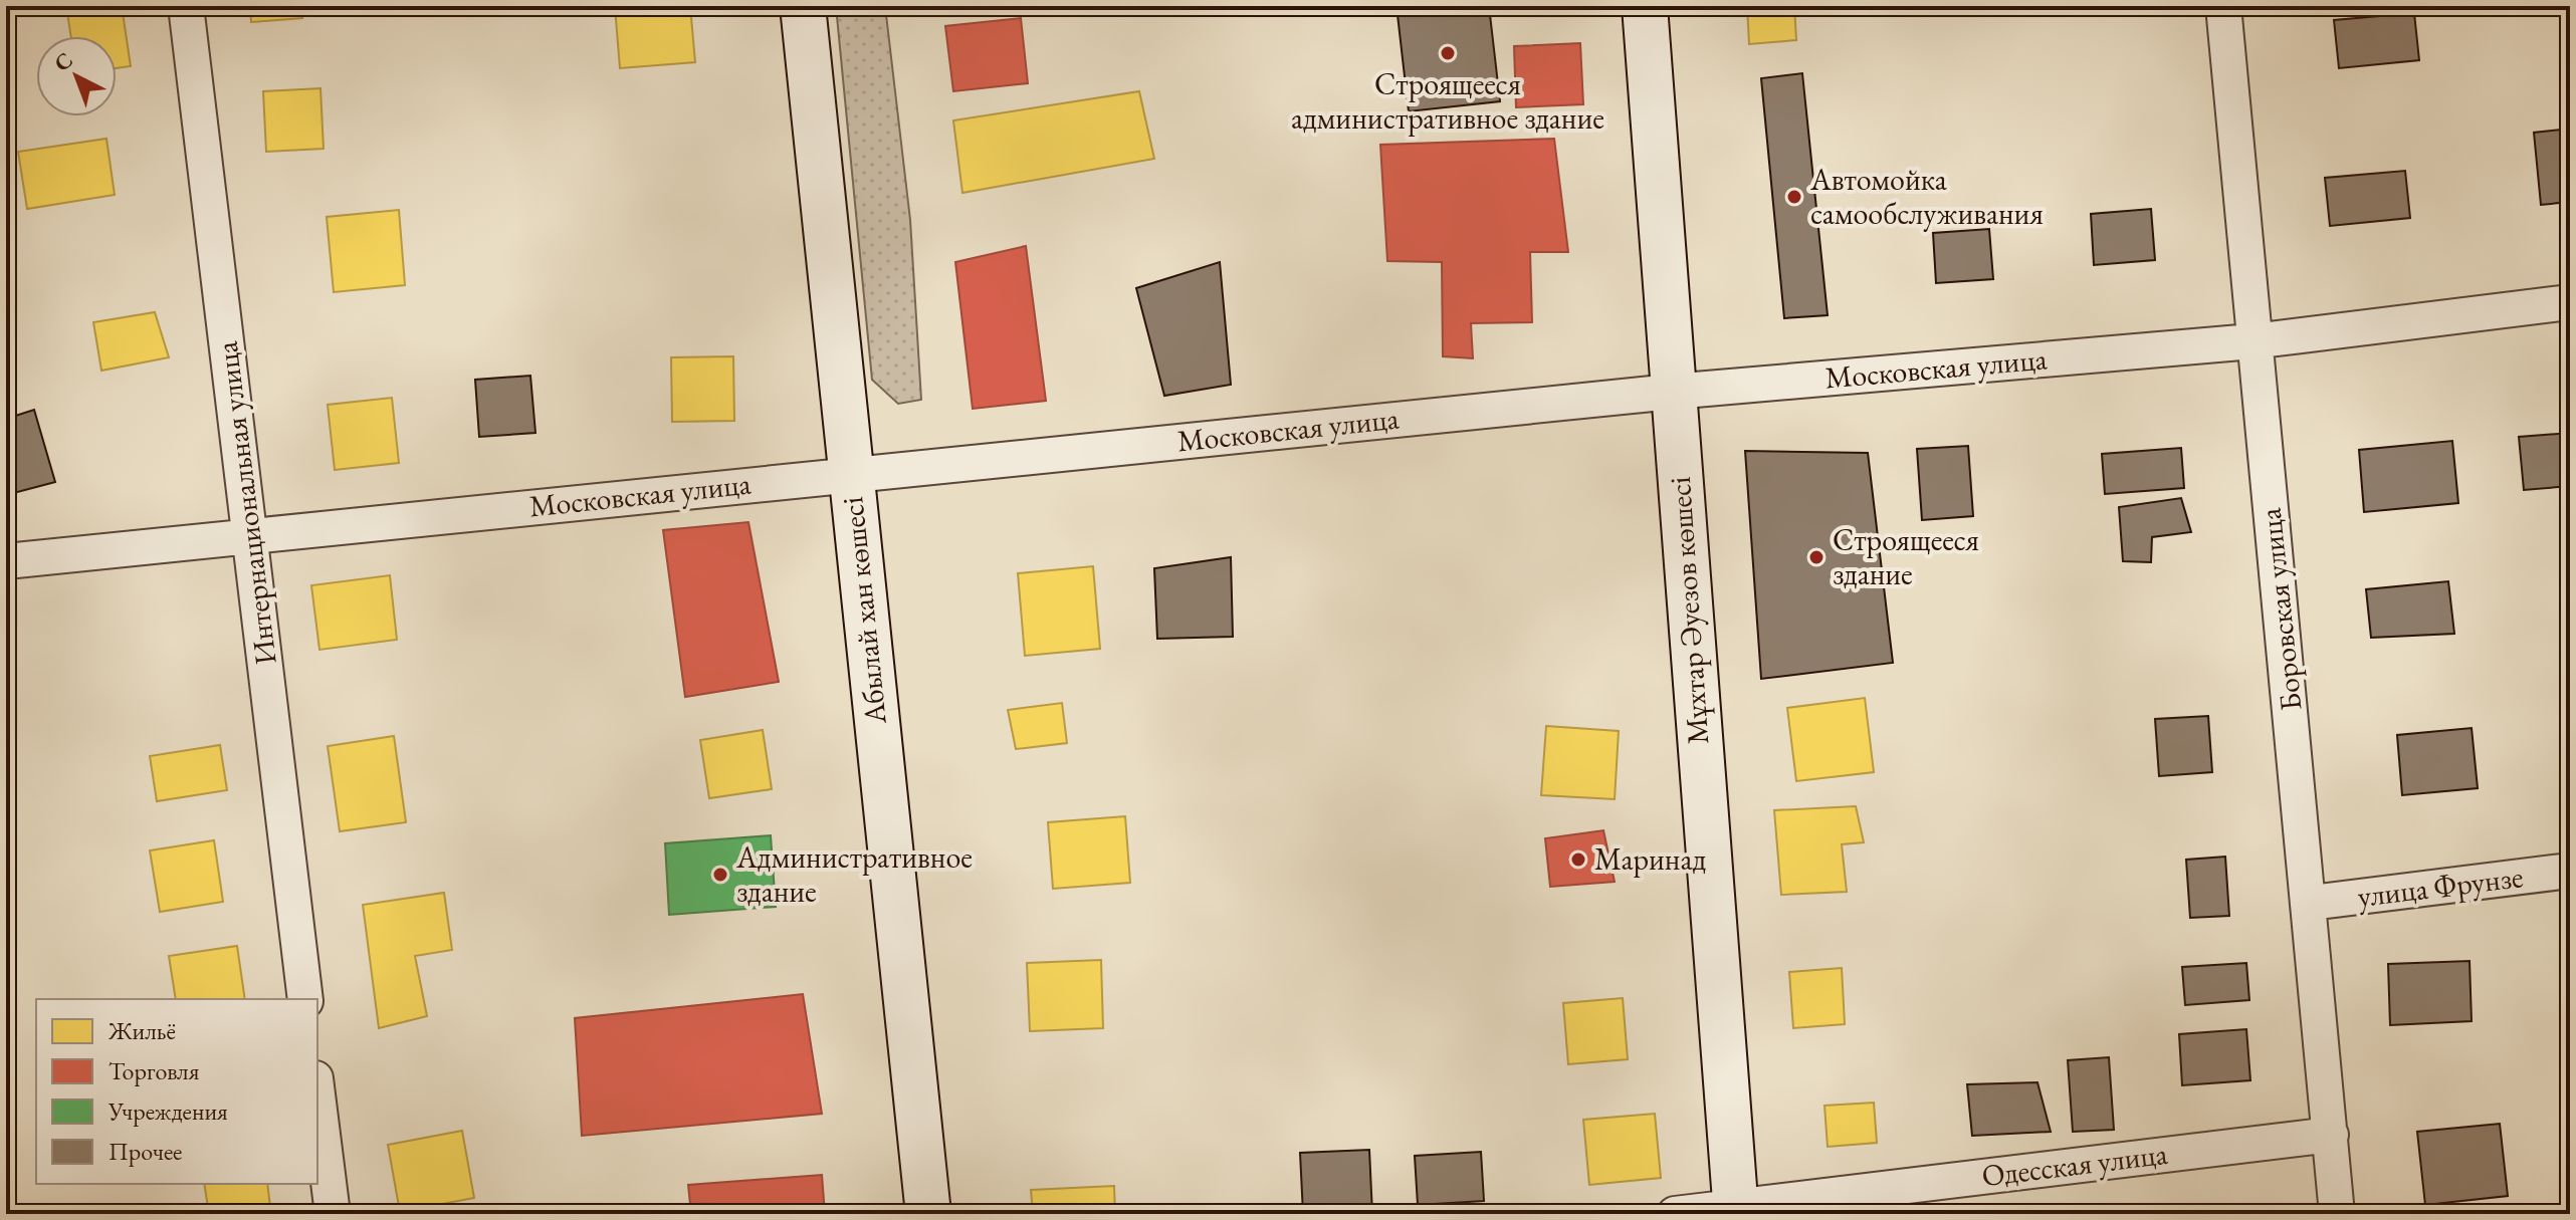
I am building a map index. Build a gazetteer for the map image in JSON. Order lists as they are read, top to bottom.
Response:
{
  "streets": {
    "street": [
      "Московская улица",
      "Интернациональная улица",
      "Боровская улица",
      "Абылай хан көшесі",
      "Мұхтар Әуезов көшесі",
      "улица Фрунзе",
      "Одесская улица"
    ]
  },
  "crossings": [
    ["Московская улица", "Интернациональная улица"],
    ["Московская улица", "Боровская улица"],
    ["Московская улица", "Абылай хан көшесі"],
    ["Московская улица", "Мұхтар Әуезов көшесі"],
    ["Боровская улица", "улица Фрунзе"],
    ["Боровская улица", "Одесская улица"],
    ["Мұхтар Әуезов көшесі", "Одесская улица"]
  ],
  "places": [
    "Строящееся административное здание",
    "Автомойка самообслуживания",
    "Строящееся здание",
    "Маринад",
    "Административное здание"
  ],
  "legend": [
    "Жильё",
    "Торговля",
    "Учреждения",
    "Прочее"
  ],
  "north": "top left"
}
